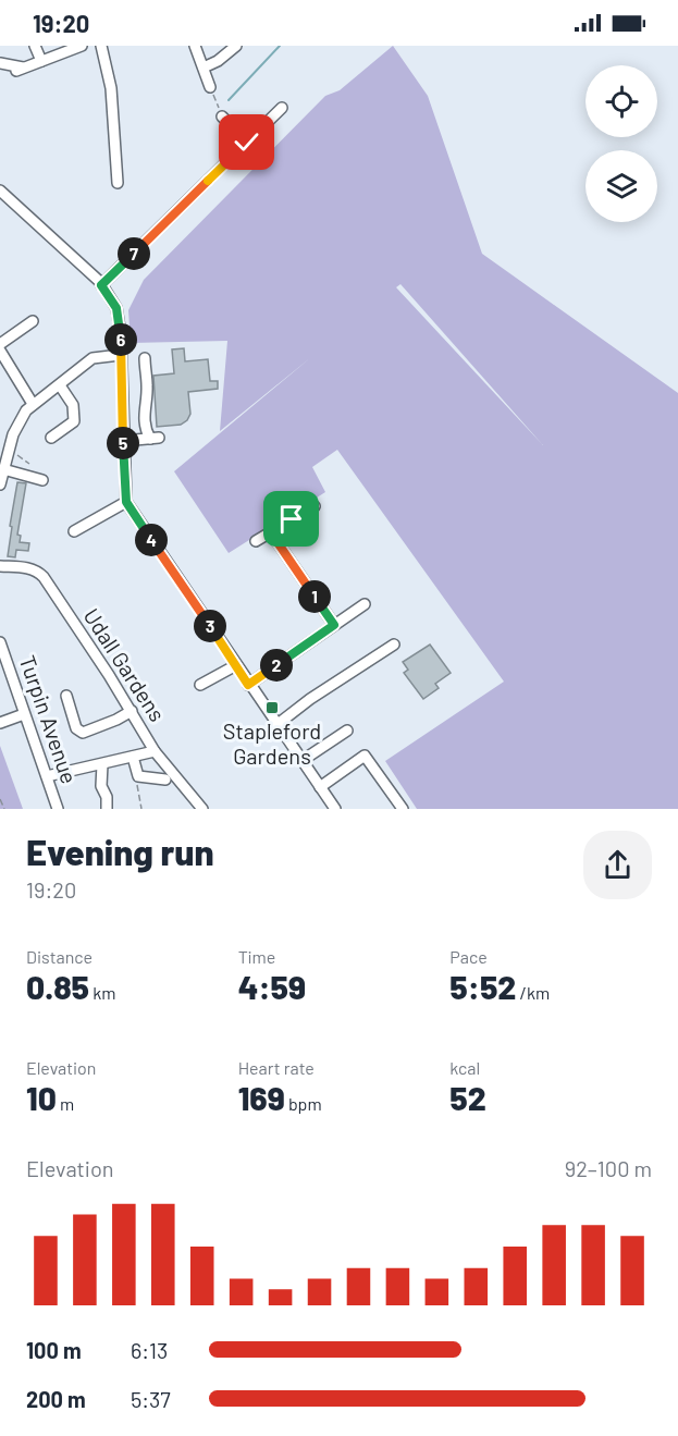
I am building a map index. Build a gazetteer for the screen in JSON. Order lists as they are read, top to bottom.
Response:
{
  "streets": {
    "street": ["Udall Gardens", "Turpin Avenue"]
  },
  "places": {
    "transit": ["Stapleford Gardens"]
  },
  "page": {
    "status": "19:20",
    "pins": [
      "7",
      "6",
      "5",
      "4",
      "1",
      "3",
      "2"
    ],
    "heading": ["Evening run", "19:20"],
    "stats": [
      ["Distance", "0.85 km"],
      ["Time", "4:59"],
      ["Pace", "5:52 /km"],
      ["Elevation", "10 m"],
      ["Heart rate", "169 bpm"],
      ["kcal", "52"]
    ],
    "chart": ["Elevation", "92–100 m"],
    "list": [
      {
        "name": "100 m",
        "note": "6:13"
      },
      {
        "name": "200 m",
        "note": "5:37"
      }
    ]
  }
}
